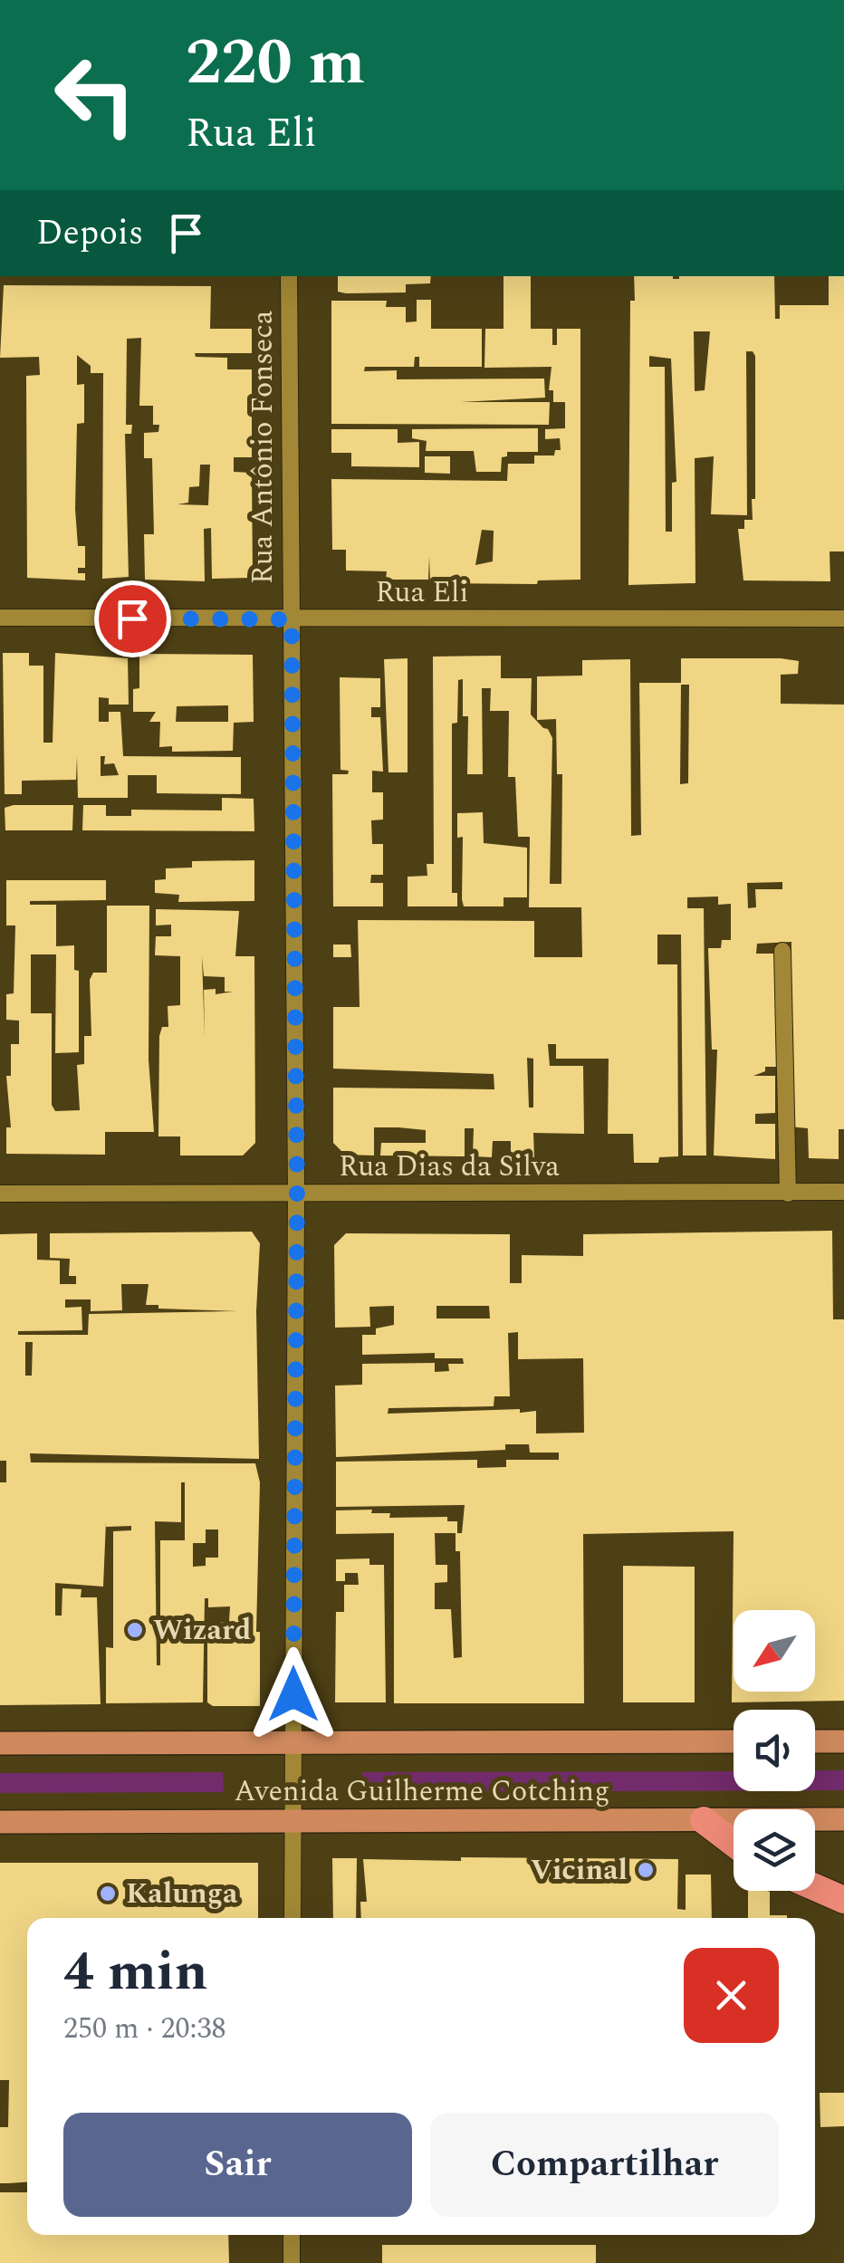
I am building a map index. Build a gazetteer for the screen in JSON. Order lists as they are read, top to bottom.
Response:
{
  "streets": {
    "main road": ["Avenida Guilherme Cotching"],
    "street": ["Rua Antônio Fonseca", "Rua Eli", "Rua Dias da Silva"]
  },
  "crossings": [
    ["Rua Antônio Fonseca", "Rua Eli"],
    ["Rua Antônio Fonseca", "Rua Dias da Silva"],
    ["Rua Antônio Fonseca", "Avenida Guilherme Cotching"]
  ],
  "places": ["Wizard", "Vicinal", "Kalunga"],
  "north": "bottom left",
  "page": {
    "turn": ["220 m", "Rua Eli"],
    "then": "Depois",
    "heading": ["4 min", "250 m · 20:38"],
    "buttons": ["Sair", "Compartilhar"]
  }
}
